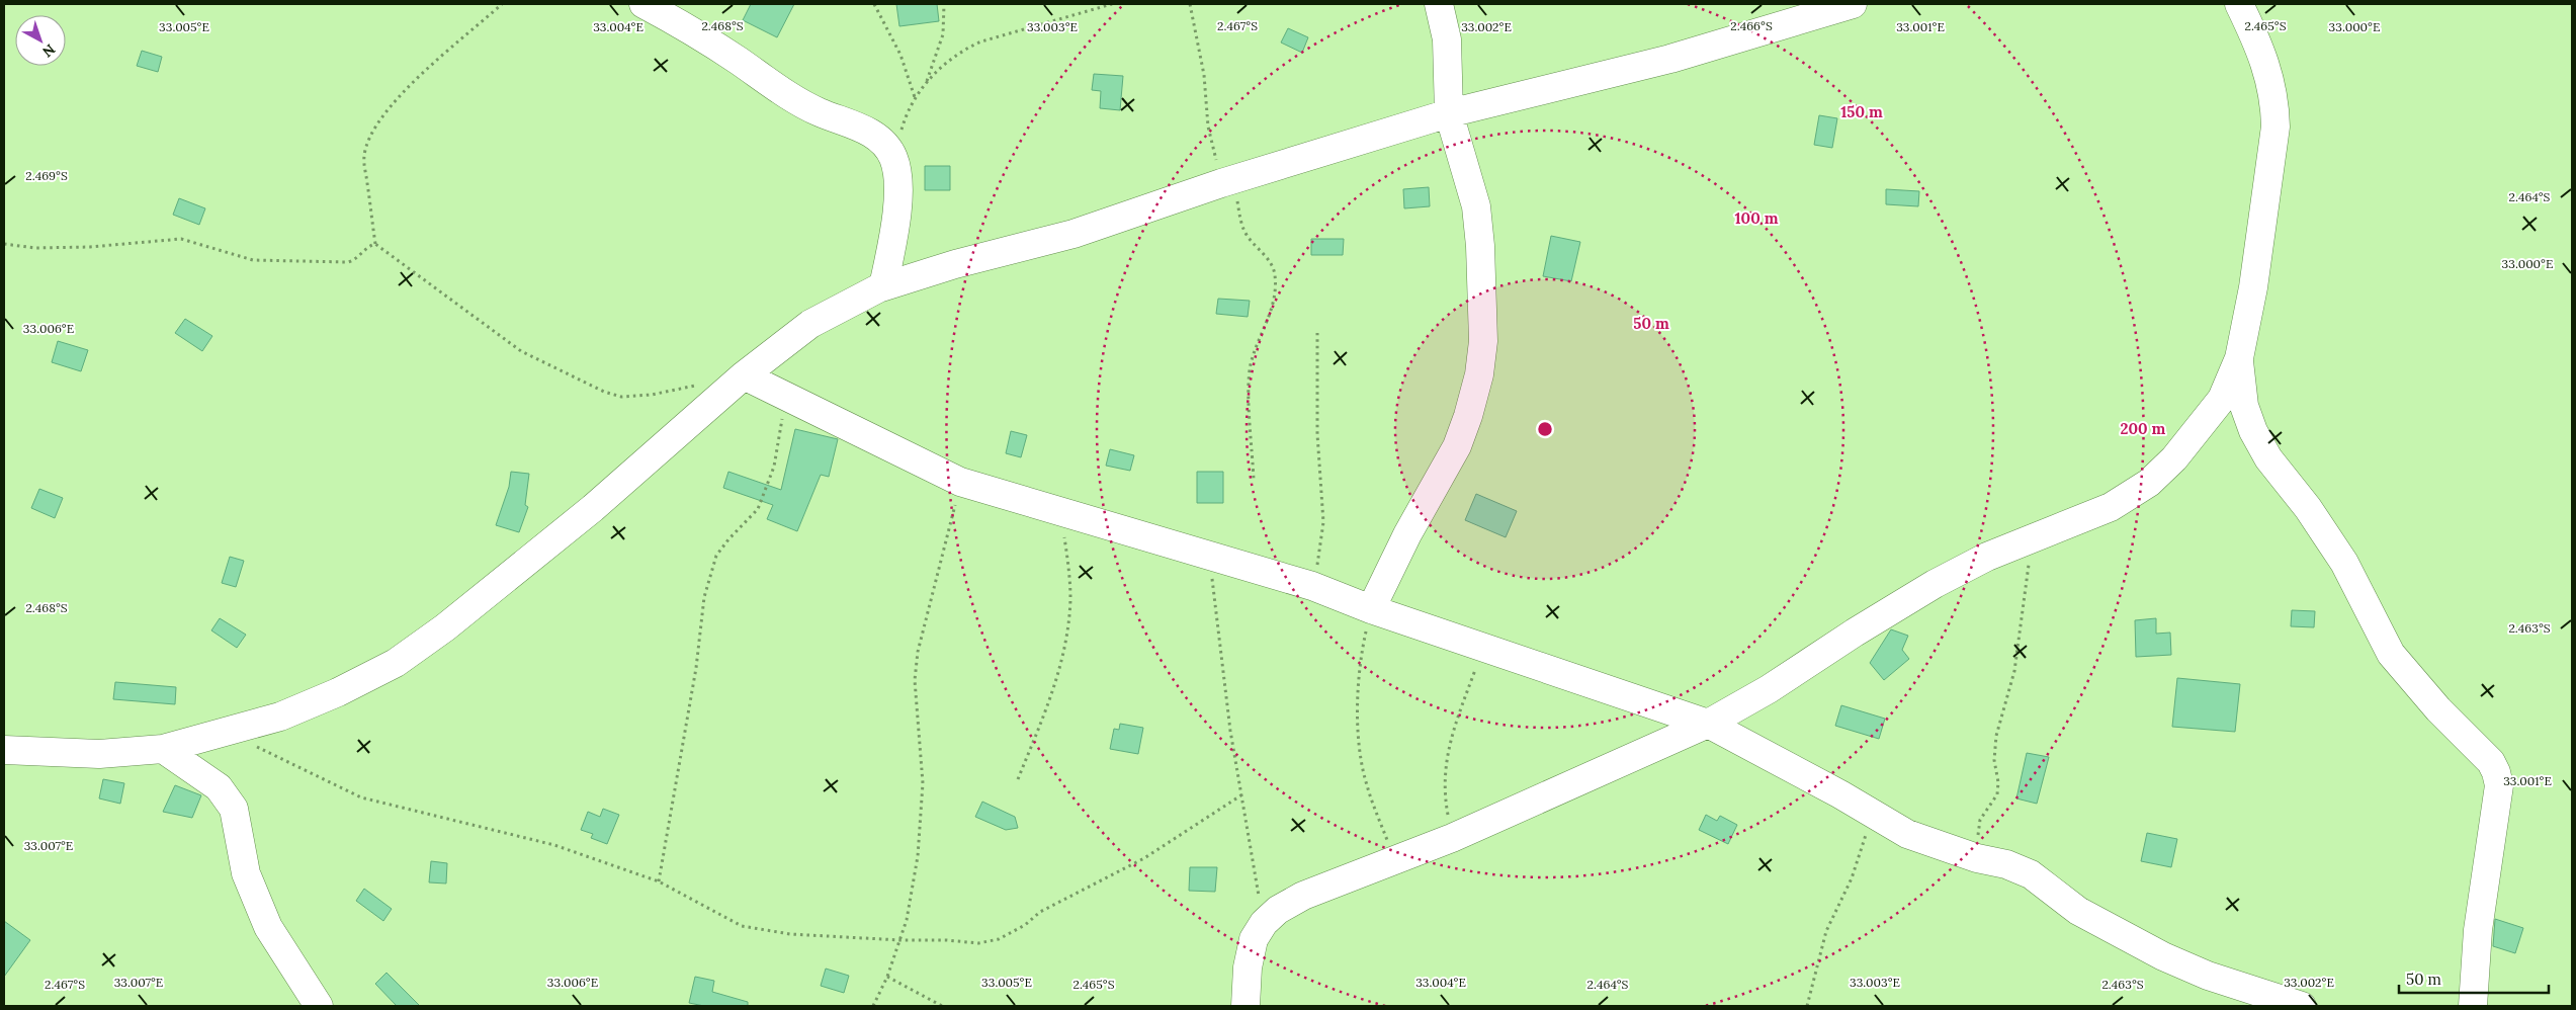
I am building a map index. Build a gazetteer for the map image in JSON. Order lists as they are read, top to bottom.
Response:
{
  "scale_bar": "50 m",
  "north": "bottom right",
  "coordinates": [
    "2.467°S",
    "2.468°S",
    "2.466°S",
    "2.465°S",
    "33.000°E",
    "33.005°E",
    "33.004°E",
    "33.003°E",
    "33.002°E",
    "33.001°E",
    "2.469°S",
    "2.464°S",
    "33.006°E",
    "2.463°S",
    "33.007°E"
  ],
  "rings": [
    "150 m",
    "100 m",
    "50 m",
    "200 m"
  ]
}
